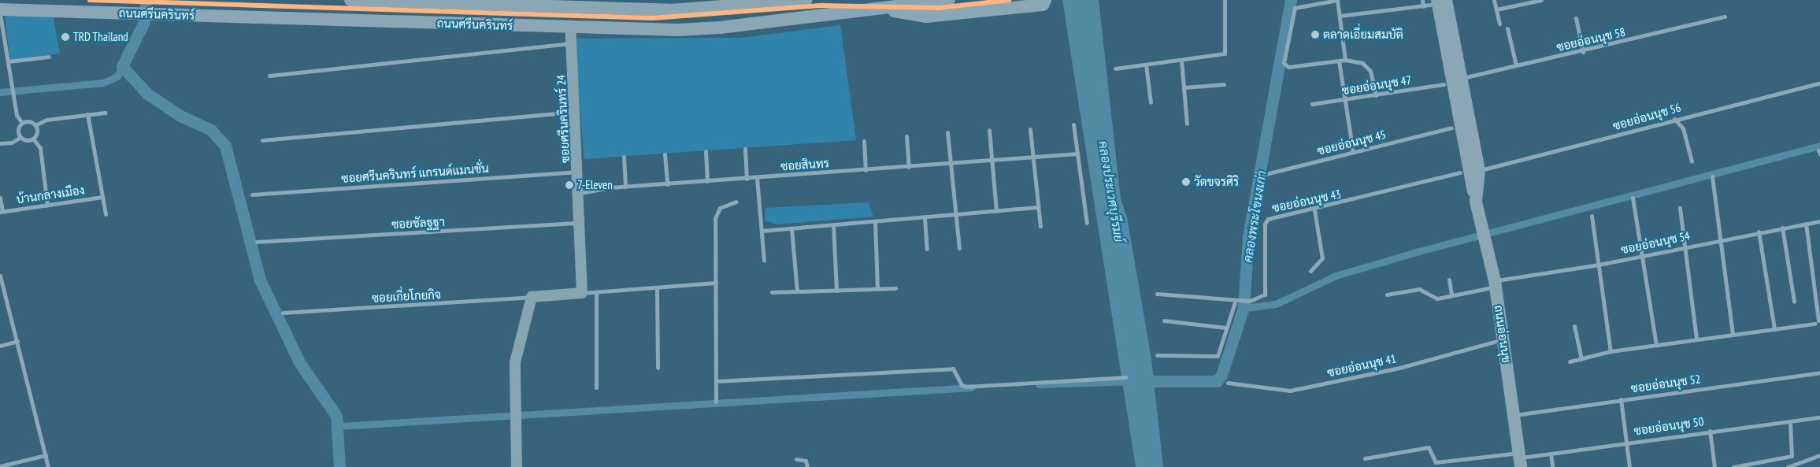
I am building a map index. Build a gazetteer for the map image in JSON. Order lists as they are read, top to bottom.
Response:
{
  "streets": {
    "main road": ["ถนนศรีนครินทร์", "ถนนอ่อนนุช"],
    "street": [
      "ซอยอ่อนนุช 58",
      "ซอยอ่อนนุช 47",
      "ซอยอ่อนนุช 56",
      "ซอยศรีนครินทร์ 24",
      "ซอยอ่อนนุช 45",
      "ซอยสินทร",
      "ซอยศรีนครินทร์ แกรนด์แมนชั่น",
      "บ้านกลางเมือง",
      "ซอยอ่อนนุช 43",
      "ซอยชัลฐฐา",
      "ซอยอ่อนนุช 54",
      "ซอยเกี่ยโกยกิจ",
      "ซอยอ่อนนุช 41",
      "ซอยอ่อนนุช 52",
      "ซอยอ่อนนุช 50"
    ]
  },
  "crossings": [
    ["ถนนศรีนครินทร์", "ซอยศรีนครินทร์ 24"],
    ["ซอยอ่อนนุช 58", "ถนนอ่อนนุช"],
    ["ซอยอ่อนนุช 47", "ถนนอ่อนนุช"],
    ["ซอยอ่อนนุช 56", "ซอยอ่อนนุช 43"],
    ["ซอยอ่อนนุช 56", "ถนนอ่อนนุช"],
    ["ซอยศรีนครินทร์ 24", "ซอยสินทร"],
    ["ซอยศรีนครินทร์ 24", "ซอยศรีนครินทร์ แกรนด์แมนชั่น"],
    ["ซอยศรีนครินทร์ 24", "ซอยชัลฐฐา"],
    ["ซอยอ่อนนุช 45", "ถนนอ่อนนุช"],
    ["ซอยอ่อนนุช 43", "ถนนอ่อนนุช"],
    ["ซอยอ่อนนุช 54", "ถนนอ่อนนุช"],
    ["ถนนอ่อนนุช", "ซอยอ่อนนุช 41"],
    ["ถนนอ่อนนุช", "ซอยอ่อนนุช 52"],
    ["ถนนอ่อนนุช", "ซอยอ่อนนุช 50"]
  ],
  "water": ["คลองประเวศบุรีรมย์", "คลองพระโขนงเก่า"],
  "places": [
    "ตลาดเอี่ยมสมบัติ",
    "TRD Thailand",
    "วัดขจรศิริ",
    "7-Eleven"
  ]
}
